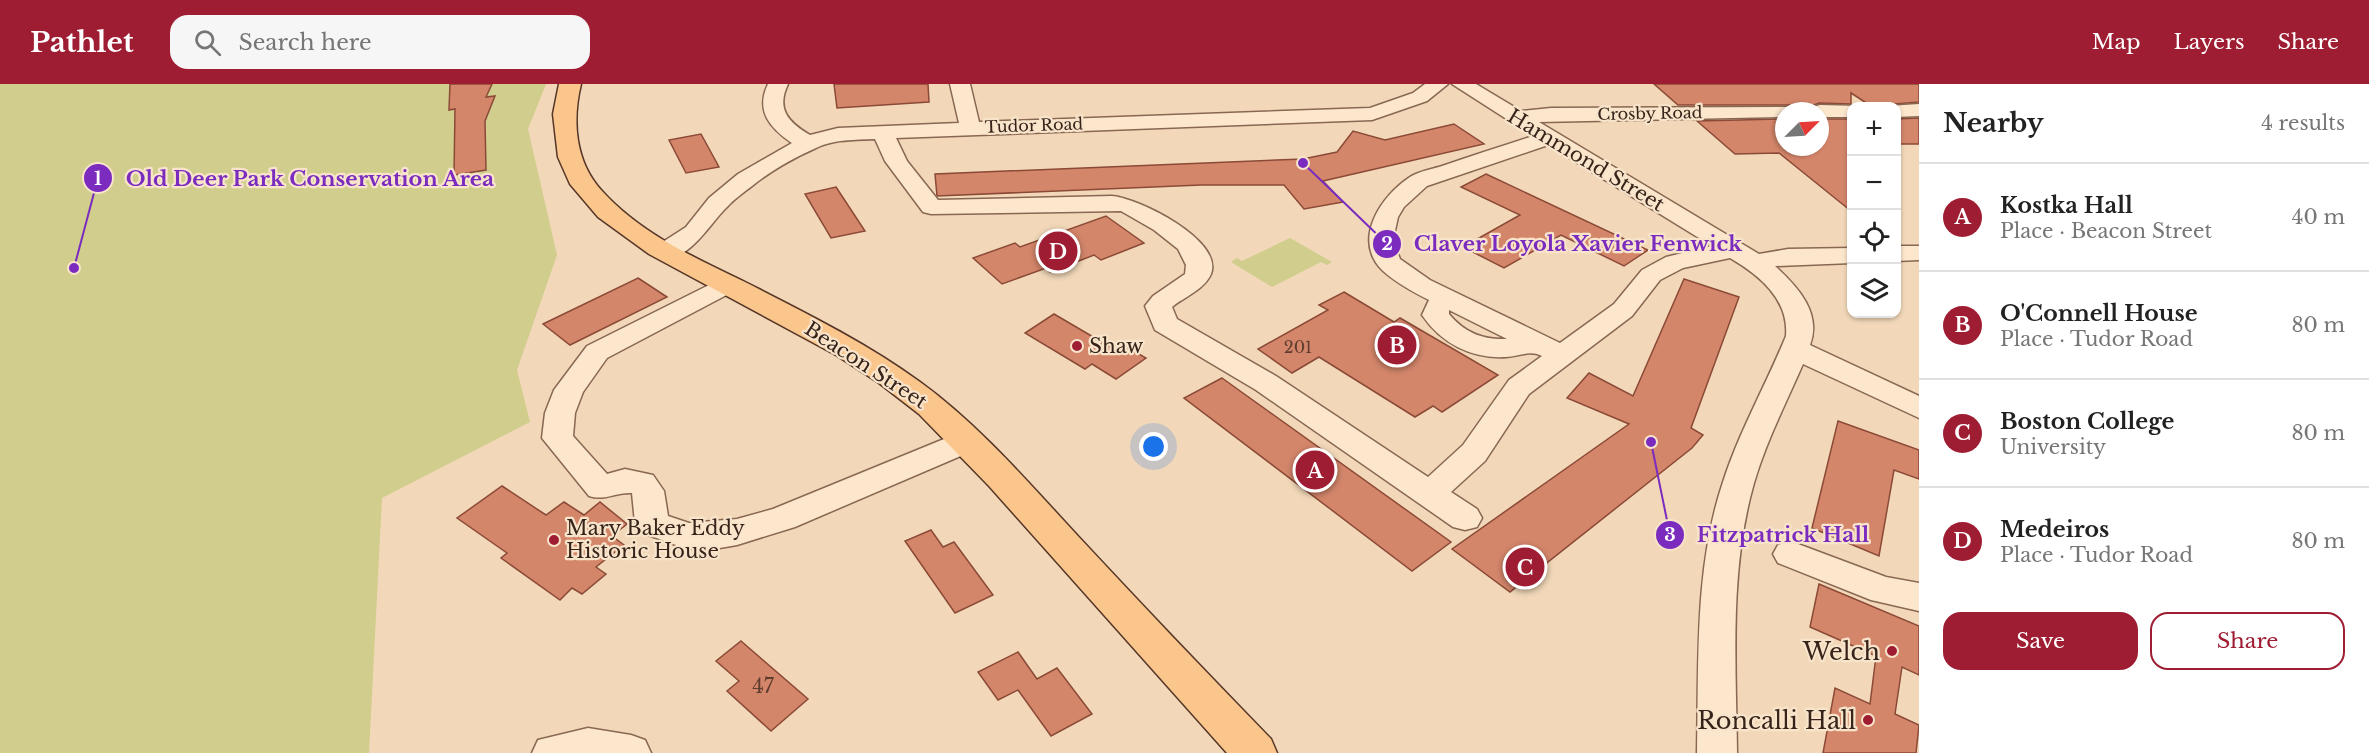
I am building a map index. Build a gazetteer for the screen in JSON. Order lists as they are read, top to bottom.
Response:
{
  "streets": {
    "main road": ["Beacon Street"],
    "street": ["Crosby Road", "Tudor Road", "Hammond Street"]
  },
  "crossings": [
    ["Crosby Road", "Hammond Street"],
    ["Tudor Road", "Beacon Street"]
  ],
  "places": [
    "Claver Loyola Xavier Fenwick",
    "Old Deer Park Conservation Area",
    "Shaw",
    "Fitzpatrick Hall",
    "Mary Baker Eddy Historic House",
    "Welch",
    "Roncalli Hall"
  ],
  "house_numbers": ["201", "47"],
  "north": "top right",
  "page": {
    "header": "Pathlet",
    "search": "Search here",
    "nav": ["Map", "Layers", "Share"],
    "heading": ["Nearby", "4 results"],
    "map_buttons": ["+", "−"],
    "list": [
      {
        "mark": "A",
        "name": "Kostka Hall",
        "note": "Place · Beacon Street",
        "value": "40 m"
      },
      {
        "mark": "B",
        "name": "O'Connell House",
        "note": "Place · Tudor Road",
        "value": "80 m"
      },
      {
        "mark": "C",
        "name": "Boston College",
        "note": "University",
        "value": "80 m"
      },
      {
        "mark": "D",
        "name": "Medeiros",
        "note": "Place · Tudor Road",
        "value": "80 m"
      }
    ],
    "pins": [
      "D",
      "B",
      "A",
      "C"
    ],
    "buttons": ["Save", "Share"]
  }
}
